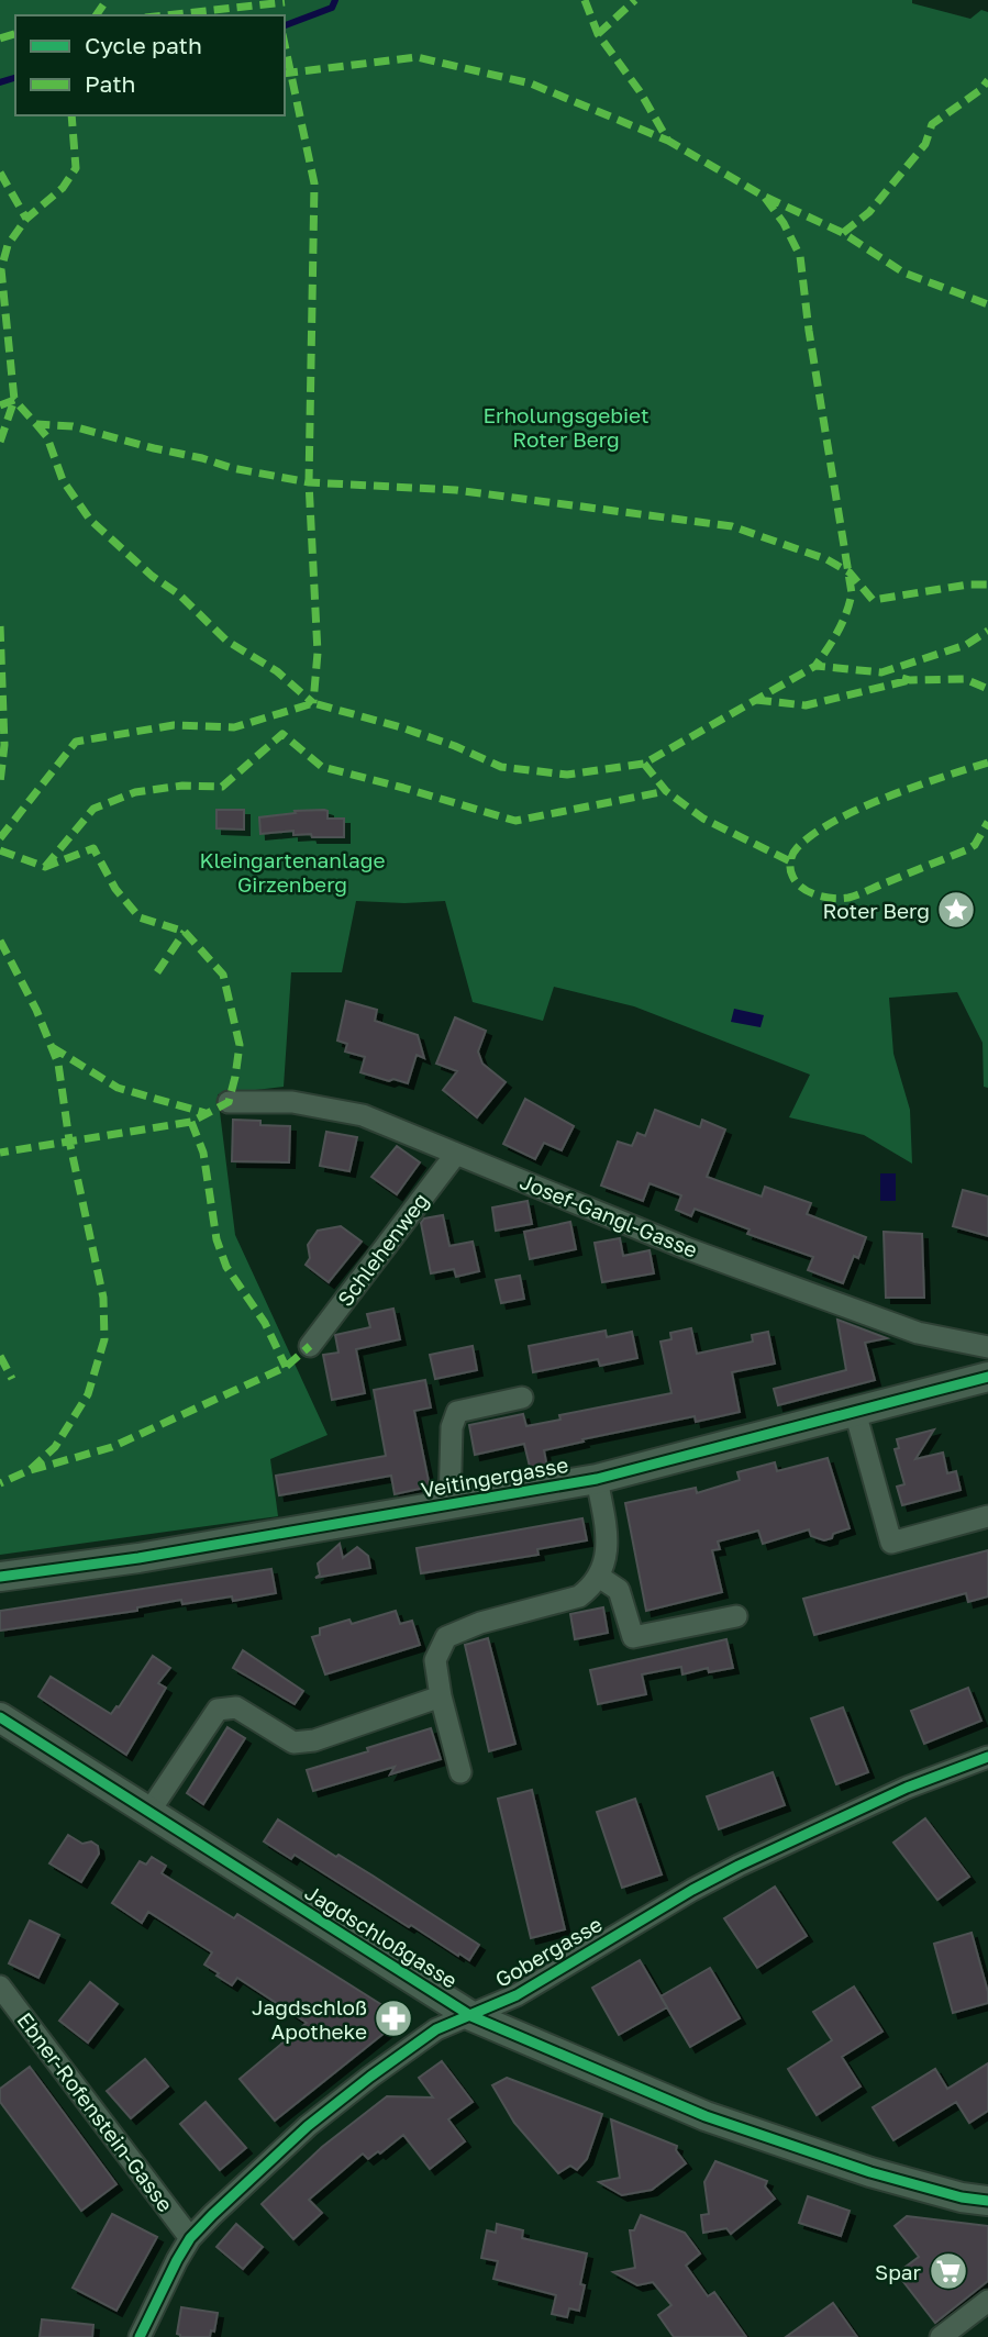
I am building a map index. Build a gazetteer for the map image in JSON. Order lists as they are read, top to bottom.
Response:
{
  "streets": {
    "street": [
      "Josef-Gangl-Gasse",
      "Schlehenweg",
      "Veitingergasse",
      "Jagdschloßgasse",
      "Gobergasse",
      "Ebner-Rofenstein-Gasse"
    ]
  },
  "crossings": [
    ["Josef-Gangl-Gasse", "Schlehenweg"],
    ["Jagdschloßgasse", "Gobergasse"],
    ["Gobergasse", "Ebner-Rofenstein-Gasse"]
  ],
  "parks": ["Erholungsgebiet Roter Berg", "Kleingartenanlage Girzenberg"],
  "places": {
    "place": ["Roter Berg"],
    "pharmacy": ["Jagdschloß Apotheke"],
    "supermarket": ["Spar"]
  },
  "legend": ["Cycle path", "Path"]
}
